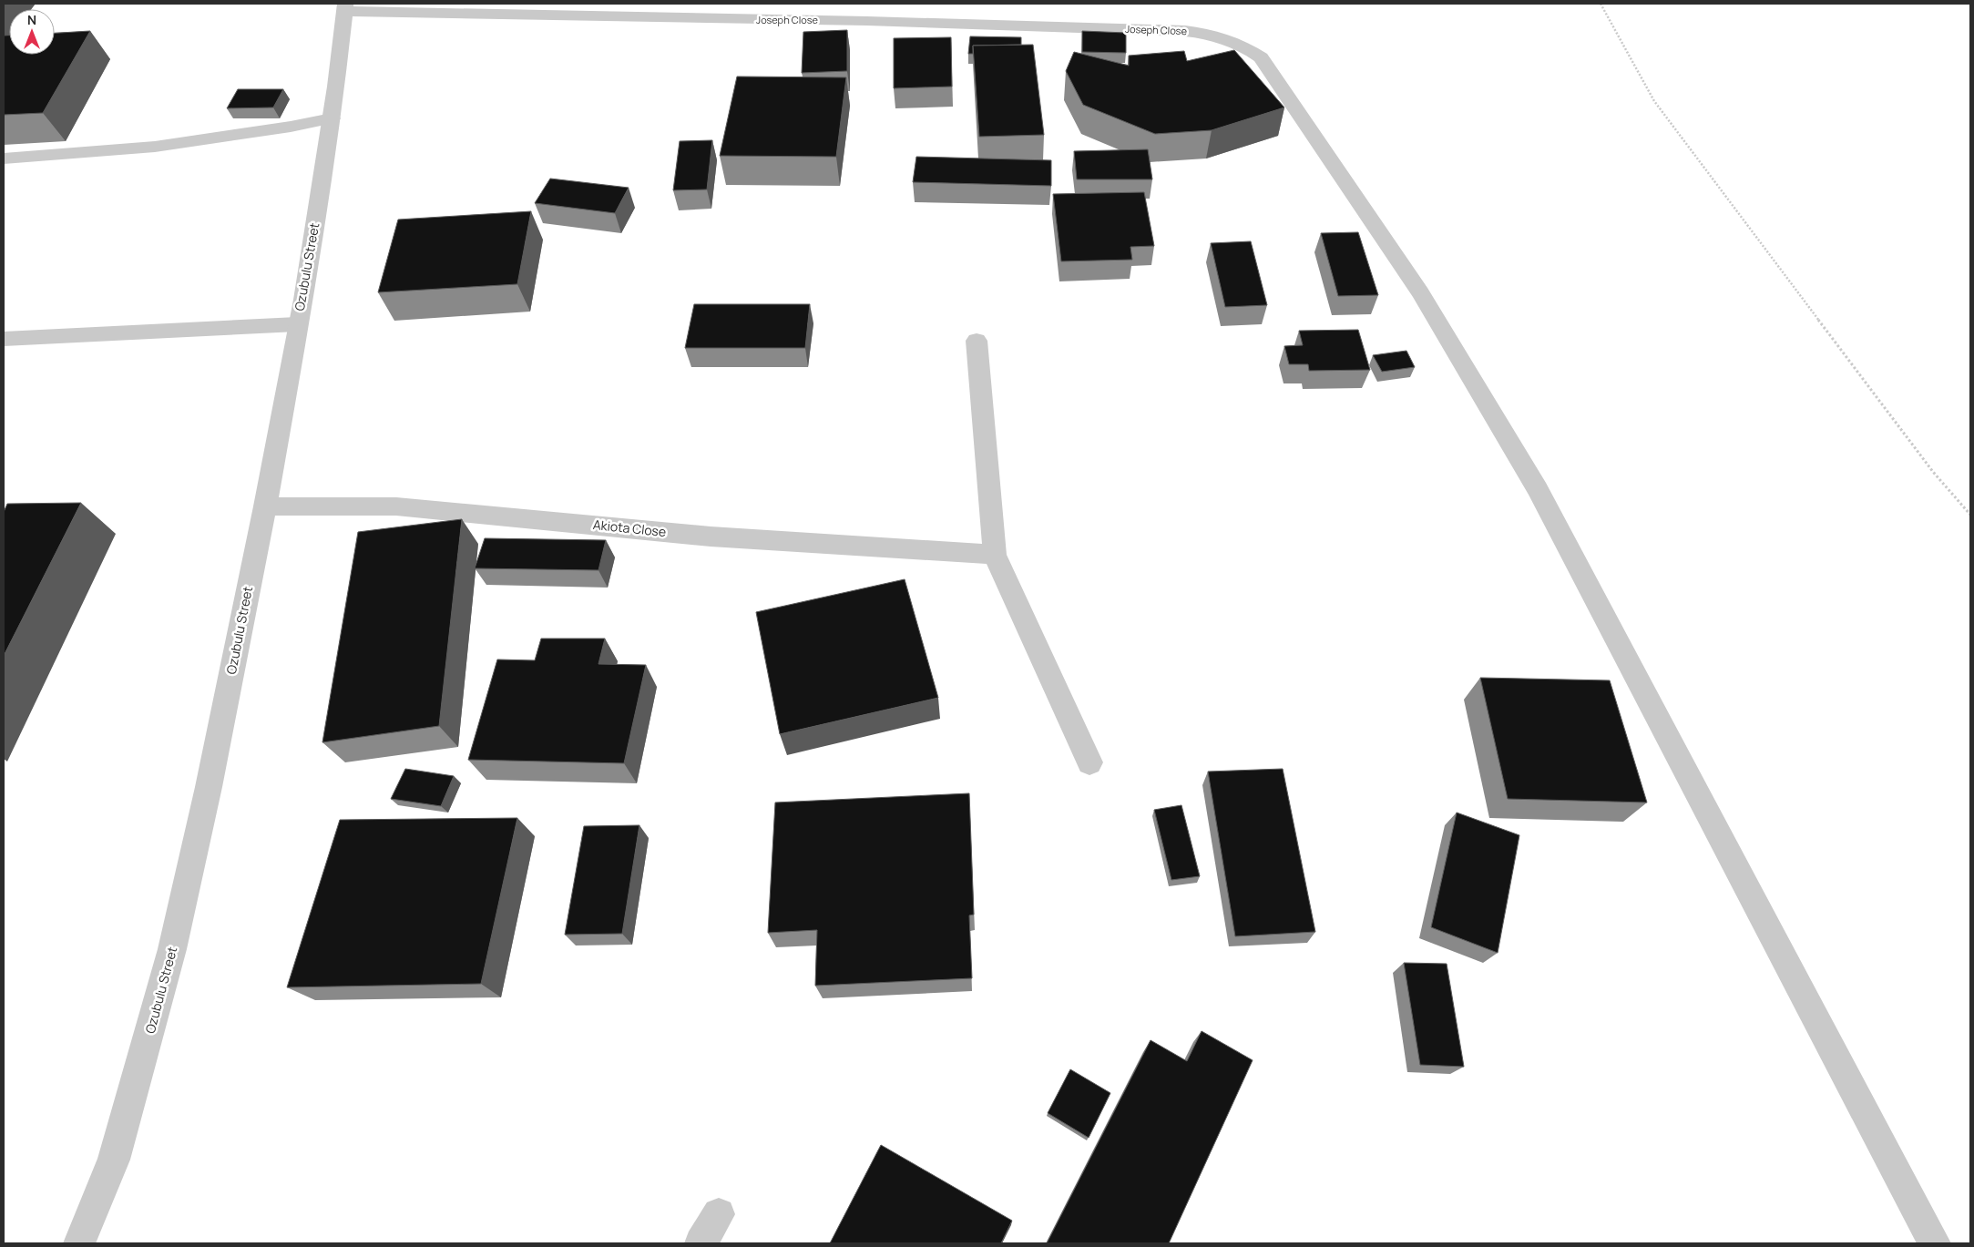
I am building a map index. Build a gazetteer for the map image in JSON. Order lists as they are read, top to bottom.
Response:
{
  "streets": {
    "street": ["Joseph Close", "Ozubulu Street", "Akiota Close"]
  },
  "crossings": [
    ["Joseph Close", "Ozubulu Street"],
    ["Ozubulu Street", "Akiota Close"]
  ],
  "north": "top"
}
